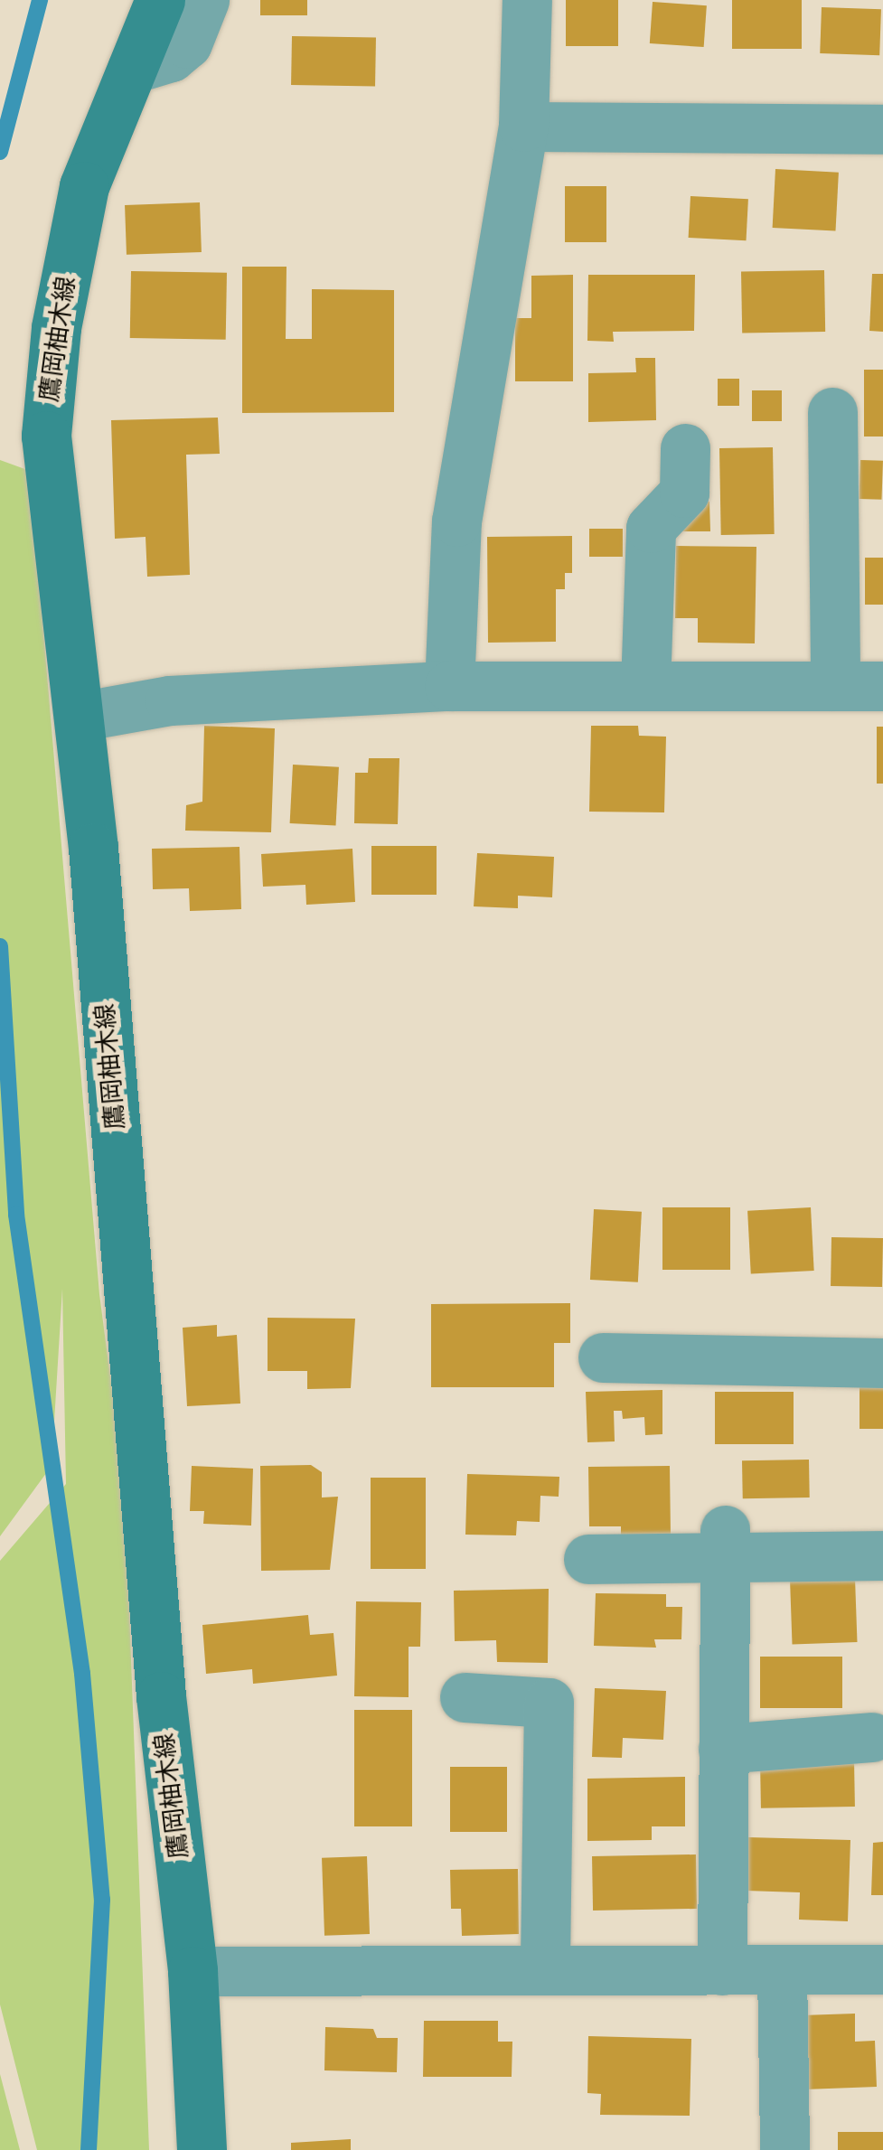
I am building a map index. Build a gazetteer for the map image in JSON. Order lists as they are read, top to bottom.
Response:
{
  "streets": {
    "main road": ["鷹岡柚木線"]
  }
}
